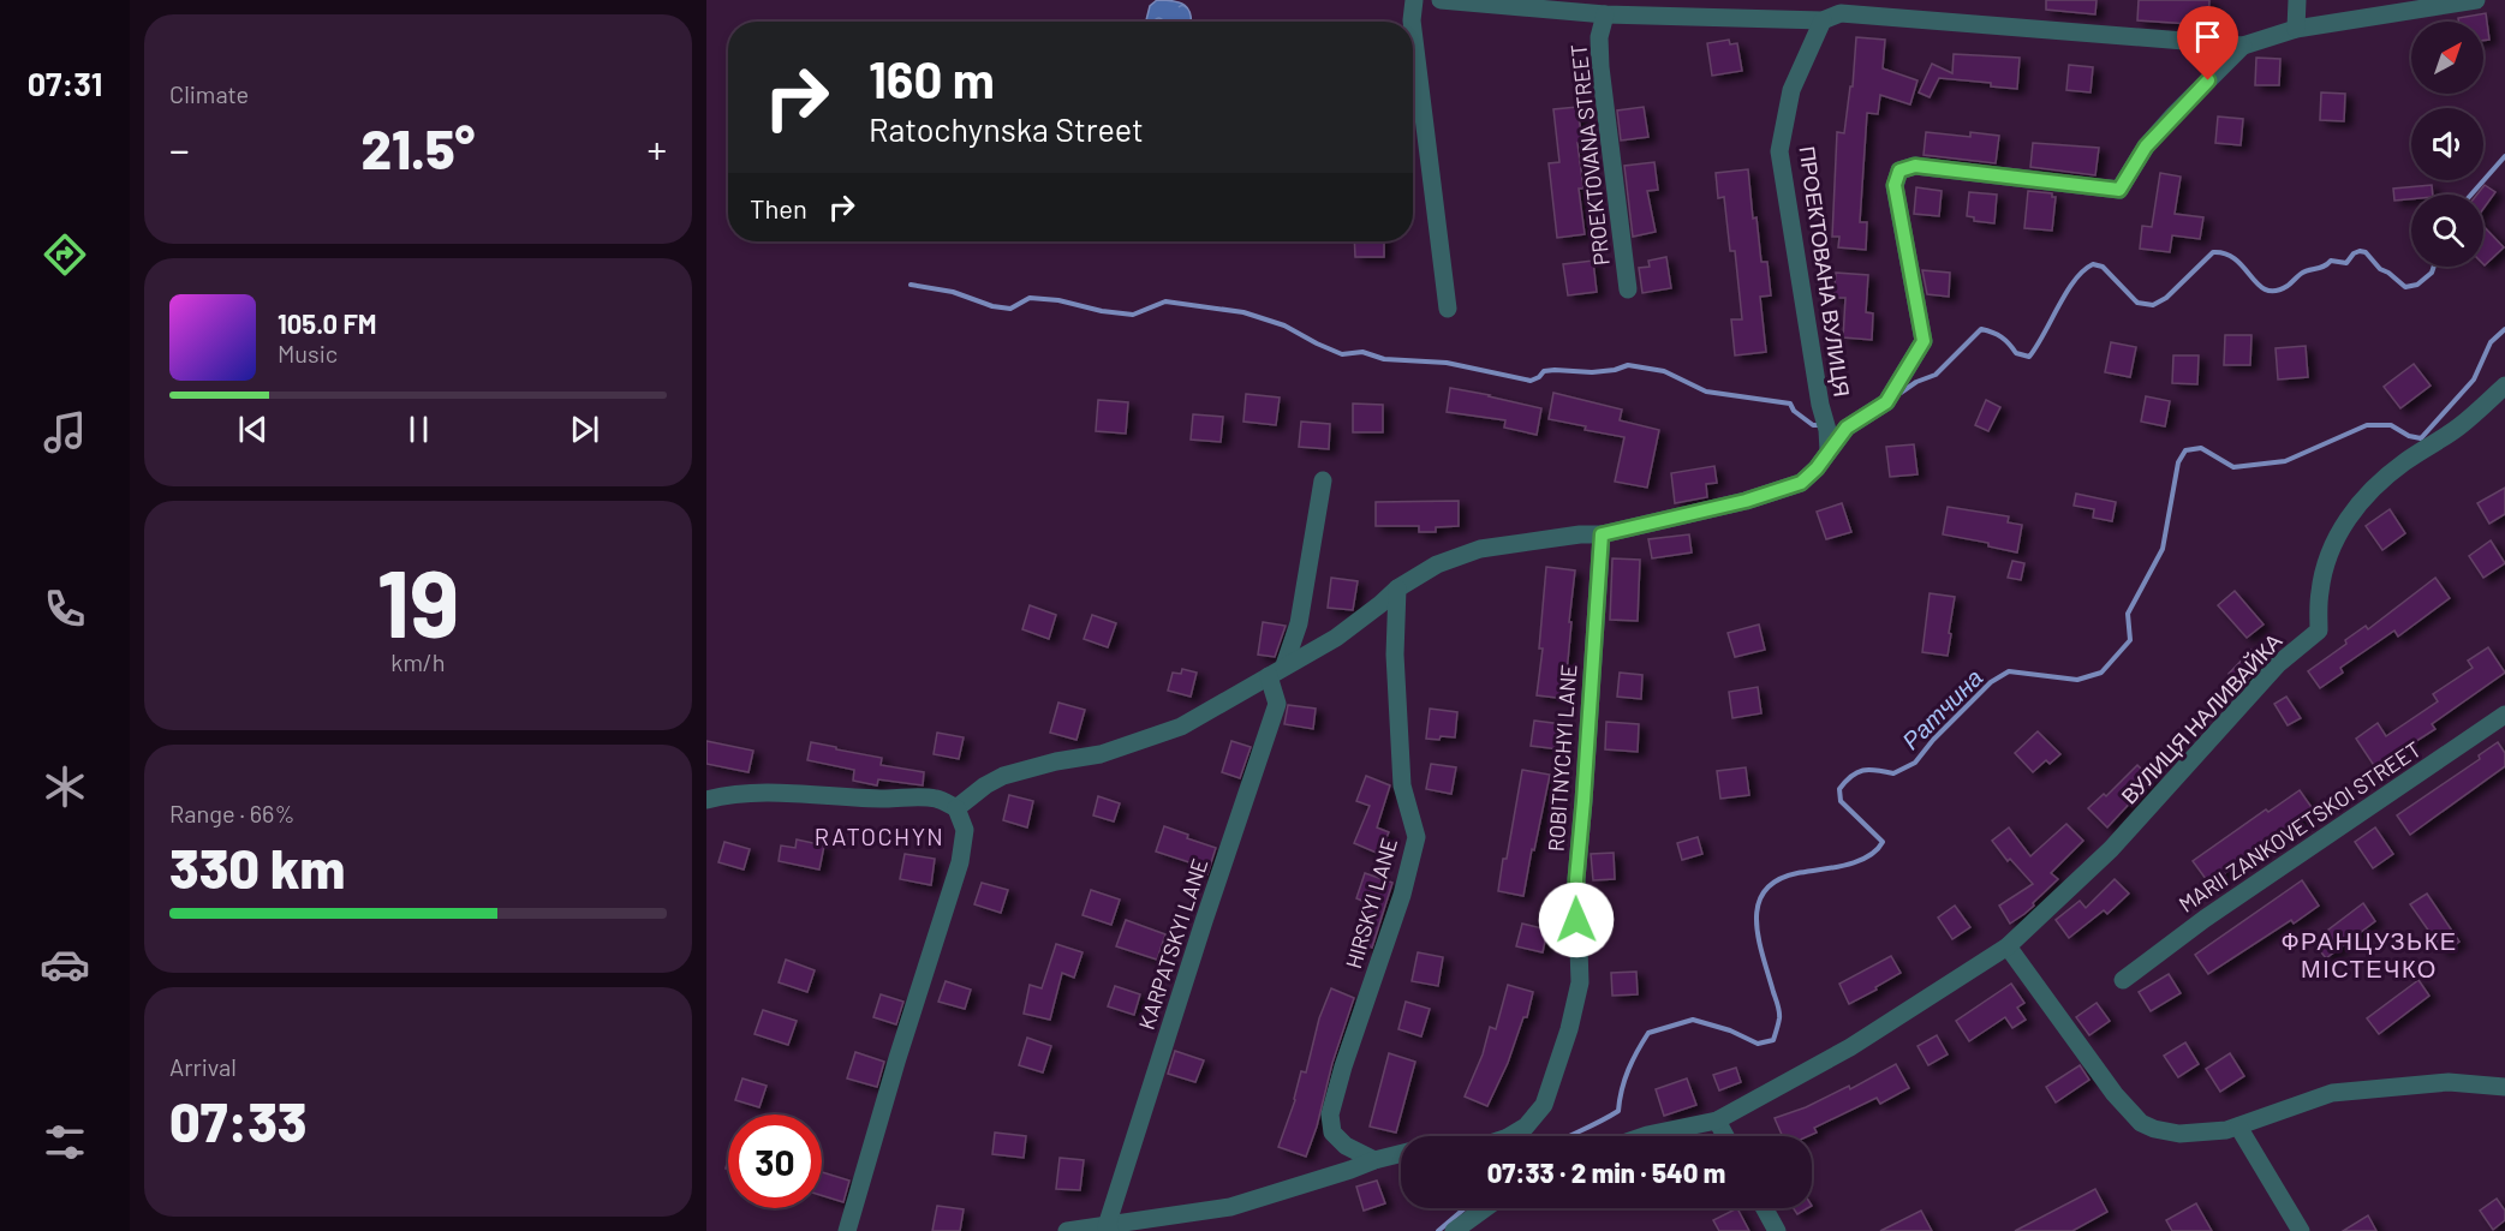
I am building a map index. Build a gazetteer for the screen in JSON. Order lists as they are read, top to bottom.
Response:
{
  "streets": {
    "street": [
      "PROEKTOVANA STREET",
      "ПРОЕКТОВАНА ВУЛИЦЯ",
      "ВУЛИЦЯ НАЛИВАЙКА",
      "ROBITNYCHYI LANE",
      "MARII ZANKOVETSKOI STREET",
      "HIRSKYI LANE",
      "KARPATSKYI LANE"
    ]
  },
  "districts": ["RATOCHYN", "ФРАНЦУЗЬКЕ МІСТЕЧКО"],
  "water": ["Ратчина"],
  "north": "top right",
  "page": {
    "tabs": "07:31",
    "tile": [
      "Climate",
      ["19", "km/h"],
      ["Range · 66%", "330 km"],
      ["Arrival", "07:33"]
    ],
    "turn": ["160 m", "Ratochynska Street"],
    "heat": ["−", "21.5°", "+"],
    "then": "Then",
    "song": ["105.0 FM", "Music"],
    "limit": "30",
    "trip": "07:33 · 2 min · 540 m"
  }
}
